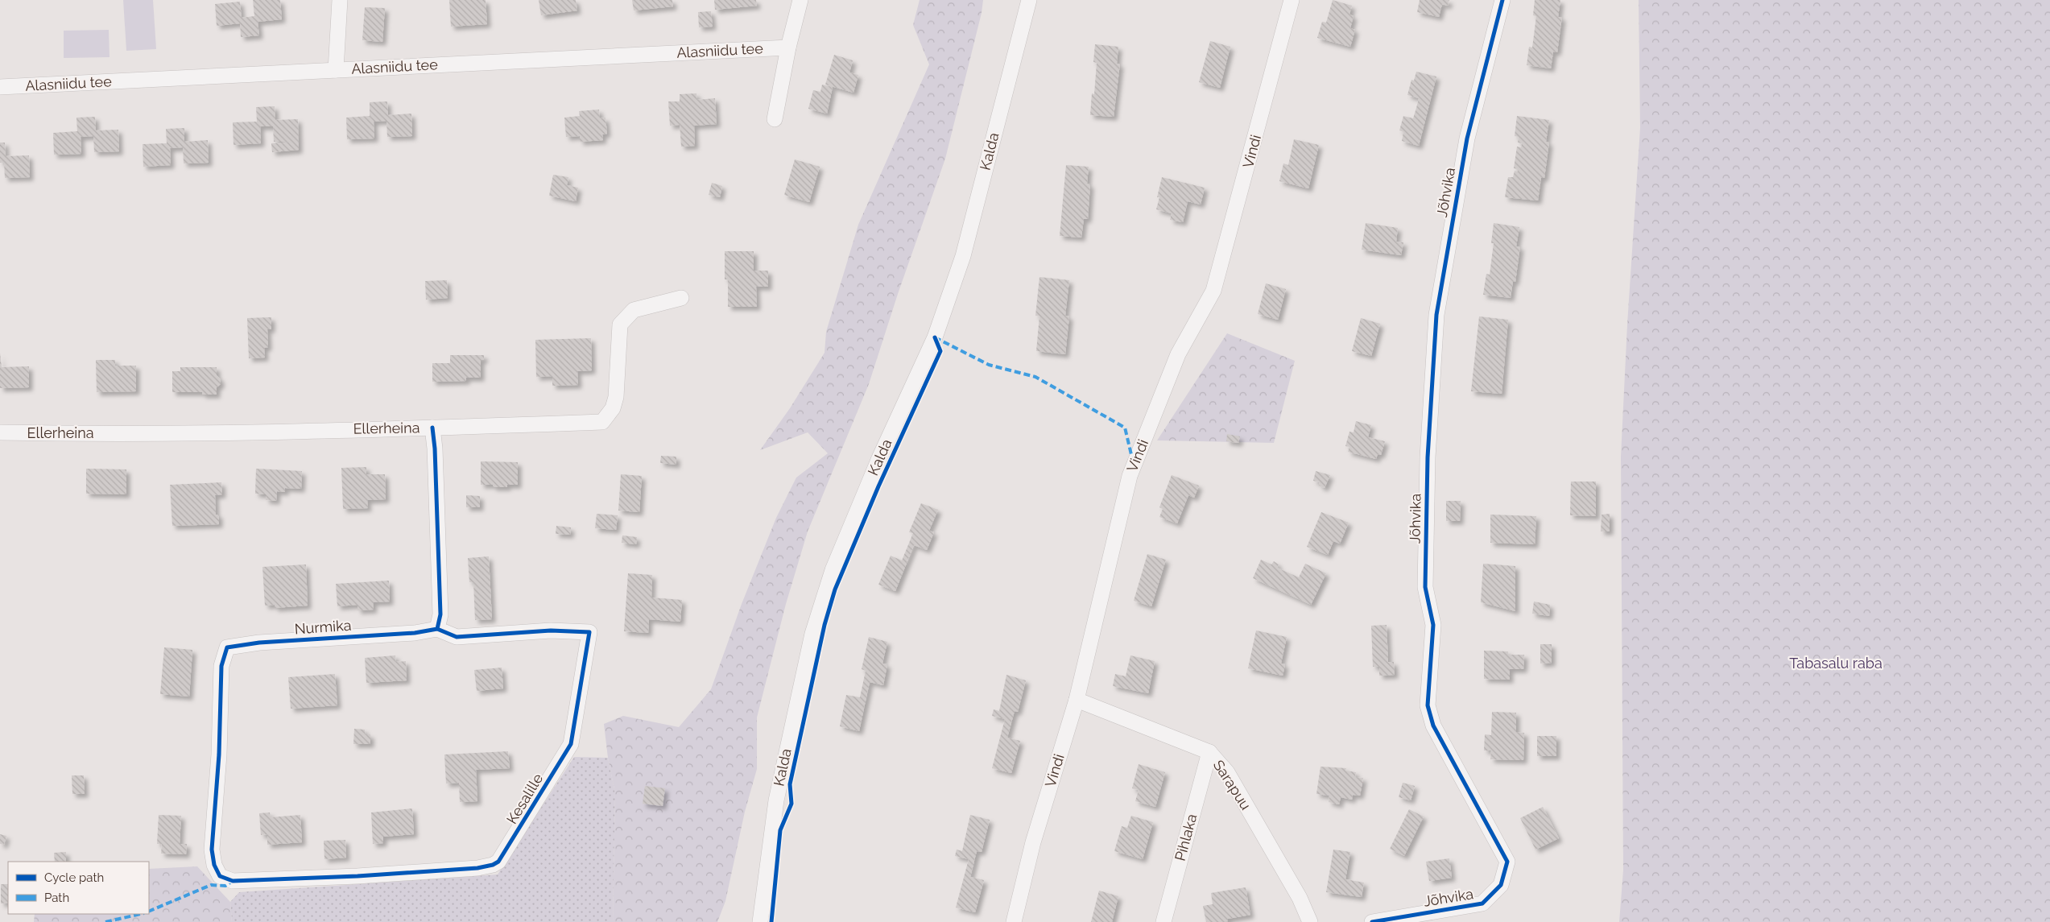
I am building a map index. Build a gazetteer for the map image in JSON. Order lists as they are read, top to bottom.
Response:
{
  "streets": {
    "street": [
      "Alasniidu tee",
      "Kalda",
      "Vindi",
      "Jõhvika",
      "Ellerheina",
      "Nurmika",
      "Sarapuu",
      "Kesalille",
      "Pihlaka"
    ]
  },
  "crossings": [
    ["Vindi", "Sarapuu"],
    ["Nurmika", "Kesalille"],
    ["Sarapuu", "Pihlaka"]
  ],
  "parks": ["Tabasalu raba"],
  "legend": ["Cycle path", "Path"]
}
